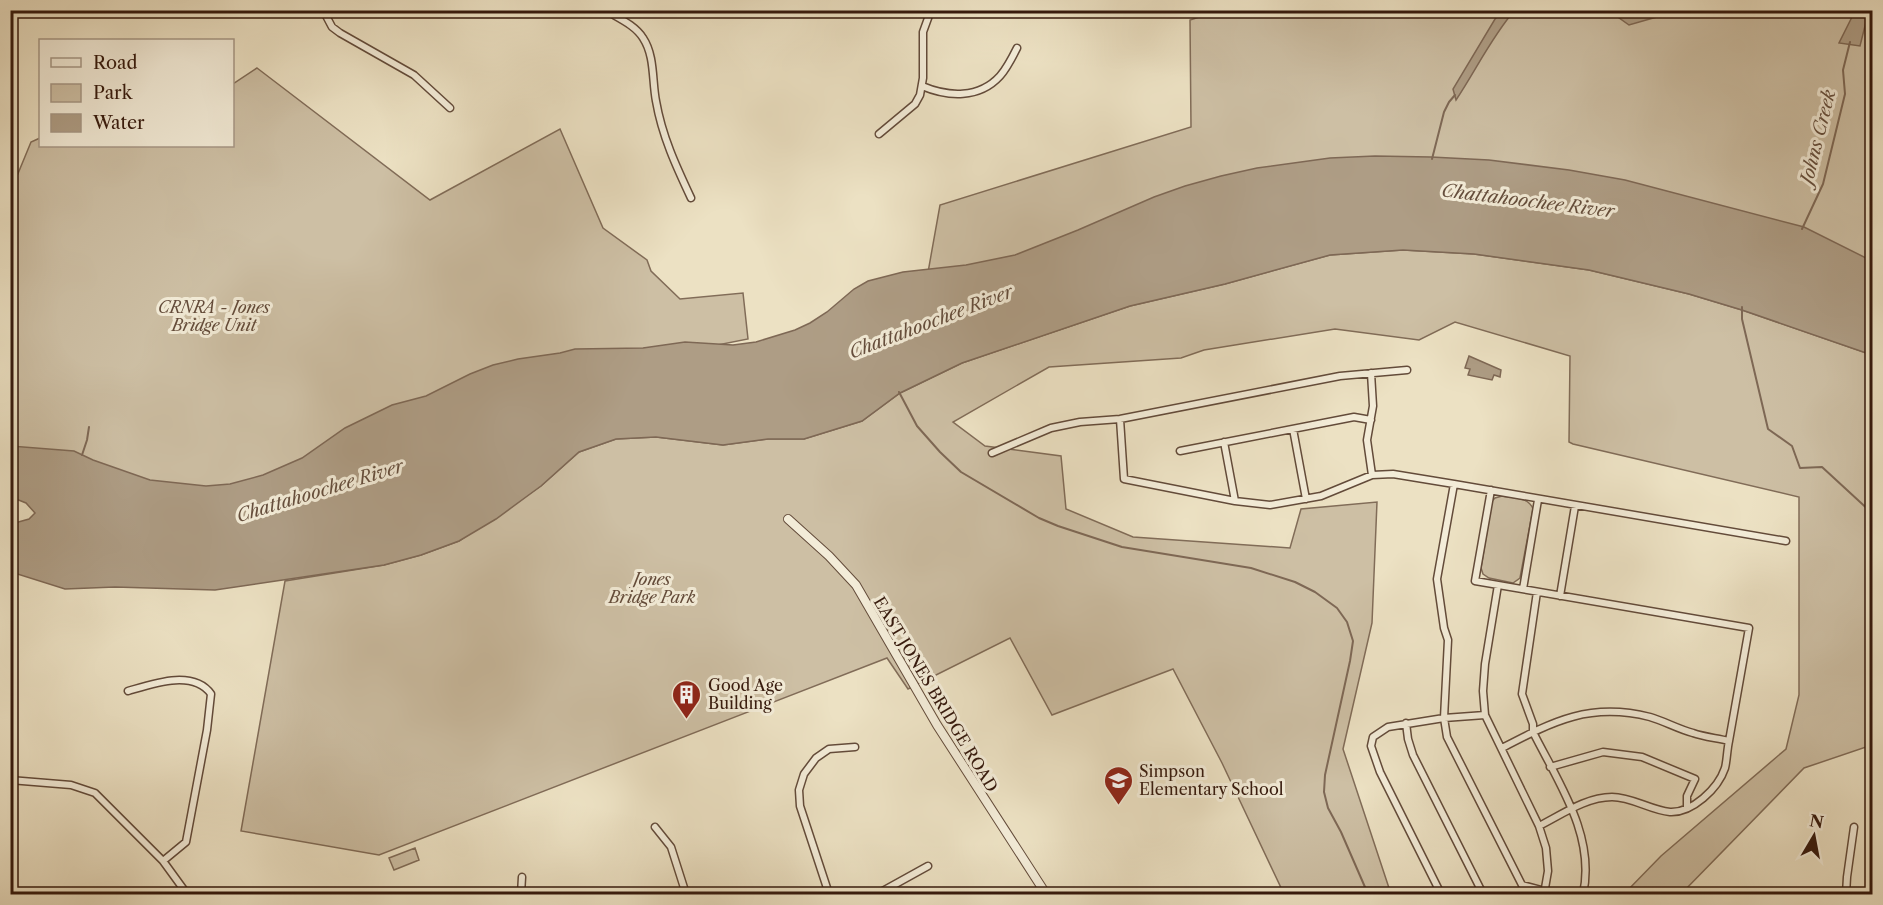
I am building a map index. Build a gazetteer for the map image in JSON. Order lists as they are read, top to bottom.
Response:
{
  "streets": {
    "street": ["EAST JONES BRIDGE ROAD"]
  },
  "water": ["Johns Creek", "Chattahoochee River"],
  "parks": ["CRNRA - Jones Bridge Unit", "Jones Bridge Park"],
  "places": {
    "building": ["Good Age Building"],
    "school or university": ["Simpson Elementary School"]
  },
  "legend": ["Road", "Park", "Water"],
  "north": "top"
}
